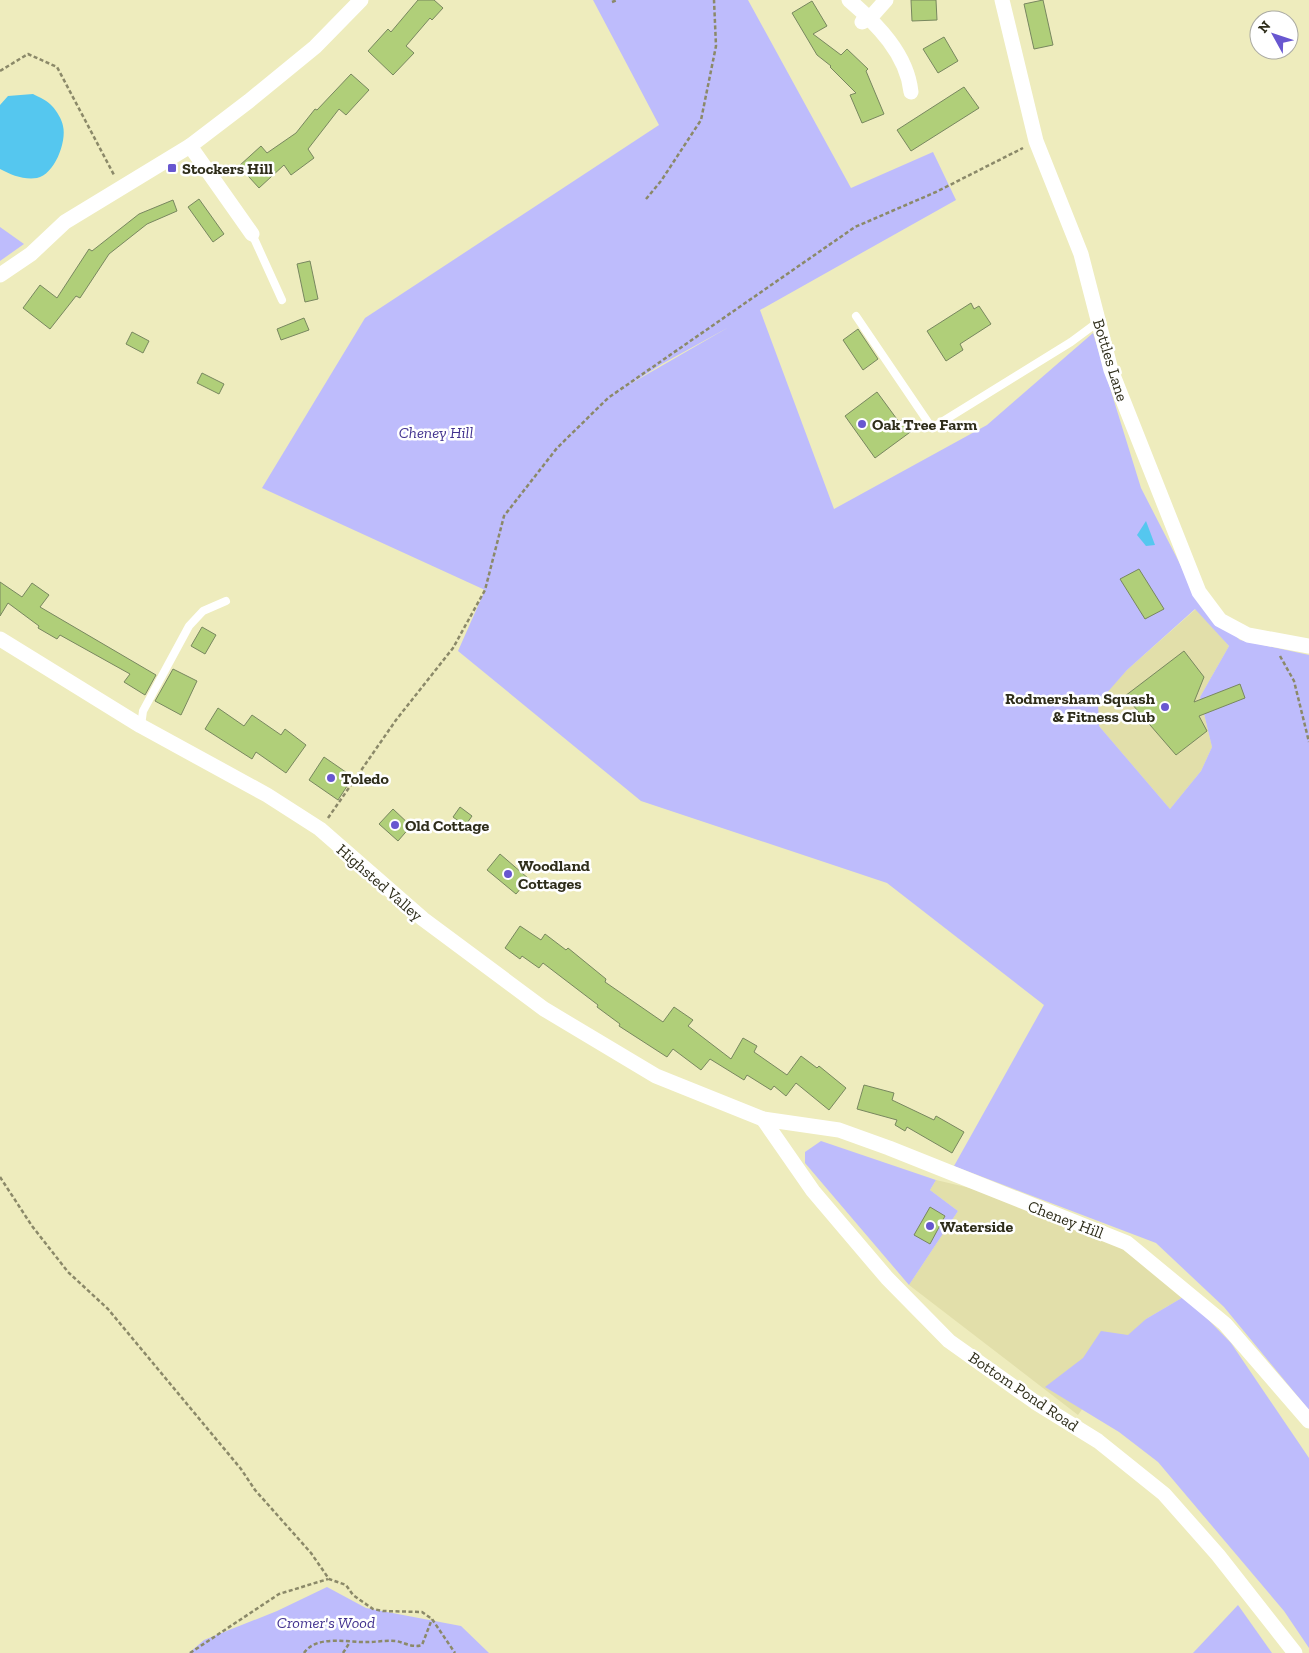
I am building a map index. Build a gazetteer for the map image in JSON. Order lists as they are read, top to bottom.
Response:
{
  "streets": {
    "street": [
      "Bottles Lane",
      "Highsted Valley",
      "Cheney Hill",
      "Bottom Pond Road"
    ]
  },
  "crossings": [
    ["Highsted Valley", "Cheney Hill"],
    ["Highsted Valley", "Bottom Pond Road"],
    ["Cheney Hill", "Bottom Pond Road"]
  ],
  "parks": ["Cheney Hill", "Cromer's Wood"],
  "places": {
    "transit": ["Stockers Hill"],
    "other": [
      "Oak Tree Farm",
      "Rodmersham Squash & Fitness Club",
      "Toledo",
      "Old Cottage",
      "Woodland Cottages",
      "Waterside"
    ]
  },
  "north": "top left"
}
